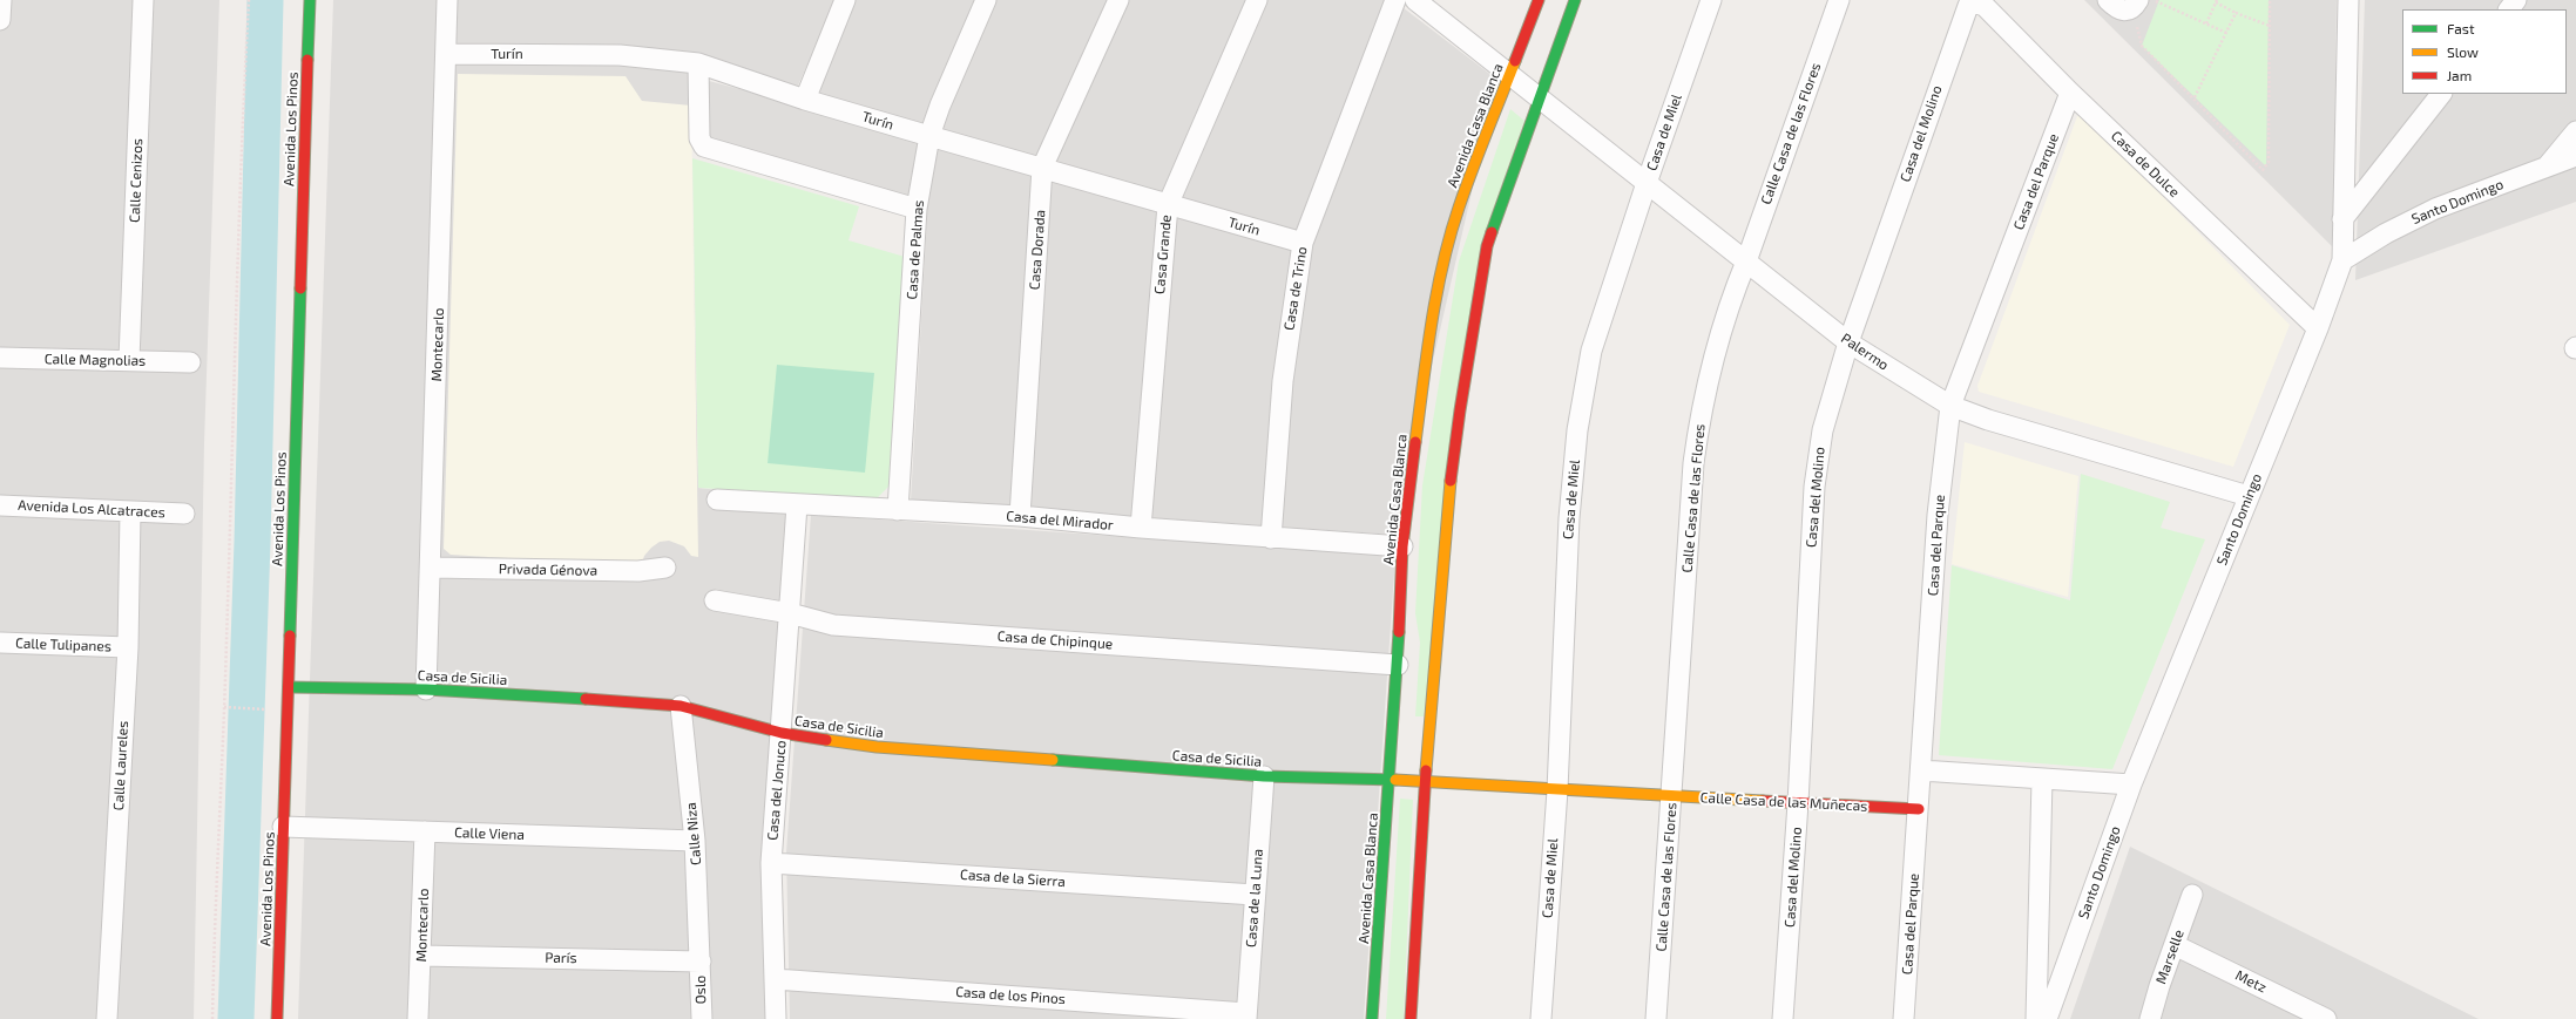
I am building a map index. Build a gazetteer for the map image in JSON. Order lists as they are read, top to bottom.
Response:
{
  "streets": {
    "street": [
      "Turín",
      "Avenida Casa Blanca",
      "Avenida Los Pinos",
      "Casa de Miel",
      "Calle Casa de las Flores",
      "Casa del Molino",
      "Casa de Dulce",
      "Calle Cenizos",
      "Casa del Parque",
      "Santo Domingo",
      "Casa de Palmas",
      "Casa Dorada",
      "Casa Grande",
      "Casa de Trino",
      "Montecarlo",
      "Palermo",
      "Calle Magnolias",
      "Avenida Los Alcatraces",
      "Casa del Mirador",
      "Privada Génova",
      "Casa de Chipinque",
      "Calle Tulipanes",
      "Casa de Sicilia",
      "Calle Laureles",
      "Casa del Jonuco",
      "Calle Casa de las Muñecas",
      "Calle Viena",
      "Calle Niza",
      "Casa de la Sierra",
      "Casa de la Luna",
      "Marselle",
      "París",
      "Metz",
      "Oslo",
      "Casa de los Pinos"
    ]
  },
  "crossings": [
    ["Turín", "Casa de Palmas"],
    ["Turín", "Casa Dorada"],
    ["Turín", "Casa Grande"],
    ["Turín", "Casa de Trino"],
    ["Turín", "Montecarlo"],
    ["Avenida Casa Blanca", "Palermo"],
    ["Avenida Casa Blanca", "Casa del Mirador"],
    ["Avenida Casa Blanca", "Casa de Chipinque"],
    ["Avenida Casa Blanca", "Casa de Sicilia"],
    ["Avenida Los Pinos", "Casa de Sicilia"],
    ["Avenida Los Pinos", "Calle Viena"],
    ["Casa de Miel", "Palermo"],
    ["Casa de Miel", "Calle Casa de las Muñecas"],
    ["Calle Casa de las Flores", "Palermo"],
    ["Calle Casa de las Flores", "Calle Casa de las Muñecas"],
    ["Casa del Molino", "Casa de Dulce"],
    ["Casa del Molino", "Palermo"],
    ["Casa del Molino", "Calle Casa de las Muñecas"],
    ["Casa de Dulce", "Casa del Parque"],
    ["Casa de Dulce", "Santo Domingo"],
    ["Calle Cenizos", "Calle Magnolias"],
    ["Casa del Parque", "Palermo"],
    ["Casa del Parque", "Calle Casa de las Muñecas"],
    ["Santo Domingo", "Palermo"],
    ["Casa de Palmas", "Casa del Mirador"],
    ["Casa Dorada", "Casa del Mirador"],
    ["Casa Grande", "Casa del Mirador"],
    ["Casa de Trino", "Casa del Mirador"],
    ["Montecarlo", "Privada Génova"],
    ["Montecarlo", "Casa de Sicilia"],
    ["Montecarlo", "Calle Viena"],
    ["Montecarlo", "París"],
    ["Avenida Los Alcatraces", "Calle Laureles"],
    ["Casa del Mirador", "Casa del Jonuco"],
    ["Casa de Chipinque", "Casa del Jonuco"],
    ["Calle Tulipanes", "Calle Laureles"],
    ["Casa de Sicilia", "Casa del Jonuco"],
    ["Casa de Sicilia", "Calle Casa de las Muñecas"],
    ["Casa de Sicilia", "Calle Niza"],
    ["Casa de Sicilia", "Casa de la Luna"],
    ["Casa del Jonuco", "Casa de la Sierra"],
    ["Casa del Jonuco", "Casa de los Pinos"],
    ["Calle Viena", "Calle Niza"],
    ["Calle Niza", "París"],
    ["Calle Niza", "Oslo"],
    ["Casa de la Sierra", "Casa de la Luna"],
    ["Casa de la Luna", "Casa de los Pinos"],
    ["Marselle", "Metz"],
    ["París", "Oslo"]
  ],
  "legend": ["Fast", "Slow", "Jam"]
}
